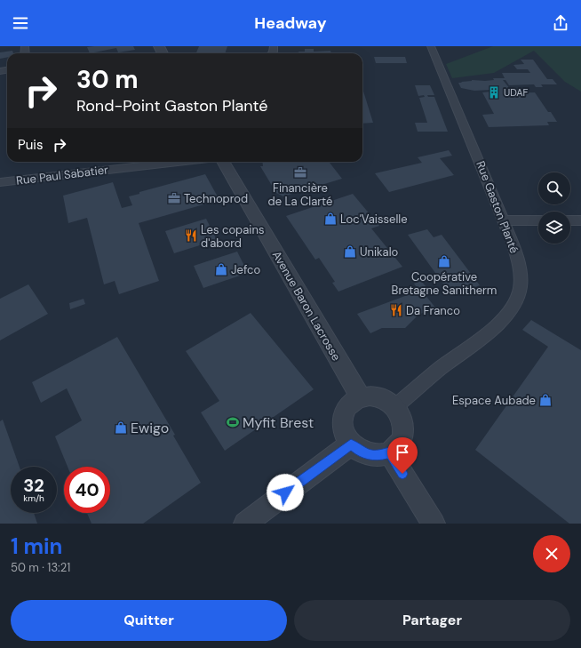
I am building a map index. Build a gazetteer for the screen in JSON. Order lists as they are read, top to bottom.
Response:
{
  "streets": {
    "street": ["Rue Paul Sabatier", "Rue Gaston Planté", "Avenue Baron Lacrosse"]
  },
  "crossings": [
    ["Rue Gaston Planté", "Avenue Baron Lacrosse"]
  ],
  "places": {
    "building": ["UDAF"],
    "office": ["Financière de La Clarté", "Technoprod"],
    "shop": [
      "Loc'Vaisselle",
      "Unikalo",
      "Coopérative Bretagne Sanitherm",
      "Jefco",
      "Espace Aubade",
      "Ewigo"
    ],
    "restaurant": ["Les copains d'abord", "Da Franco"],
    "sports": ["Myfit Brest"]
  },
  "page": {
    "header": "Headway",
    "turn": ["30 m", "Rond-Point Gaston Planté"],
    "then": "Puis",
    "speed": "32 km/h",
    "limit": "40",
    "heading": ["1 min", "50 m · 13:21"],
    "buttons": ["Quitter", "Partager"]
  }
}
